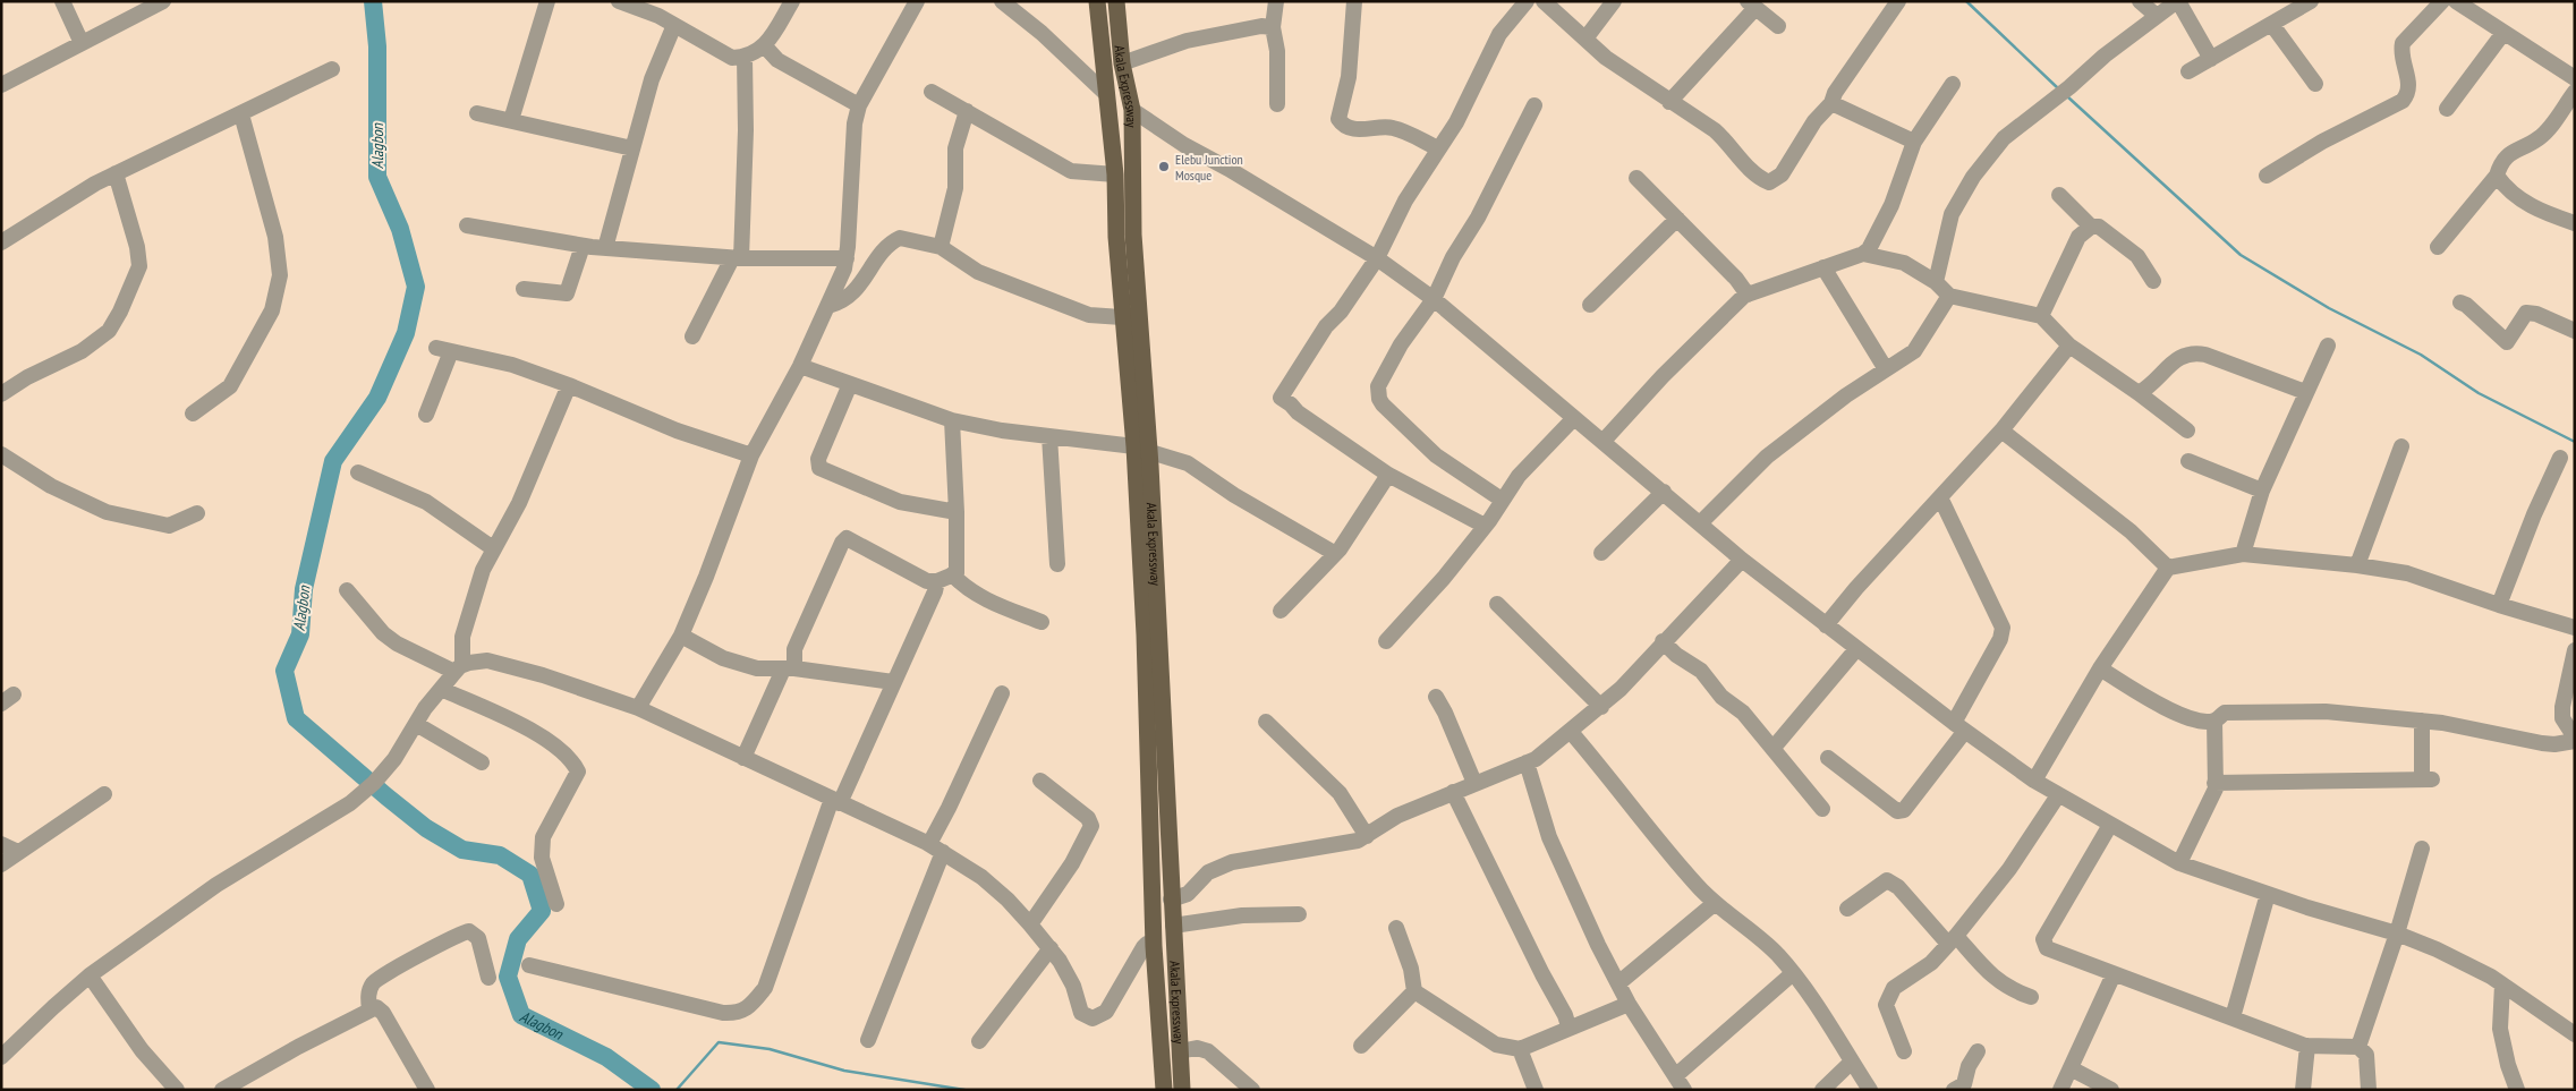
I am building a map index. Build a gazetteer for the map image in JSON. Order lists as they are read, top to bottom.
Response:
{
  "streets": {
    "main road": ["Akala Expressway"]
  },
  "water": ["Alagbon"],
  "places": ["Elebu Junction Mosque"]
}
